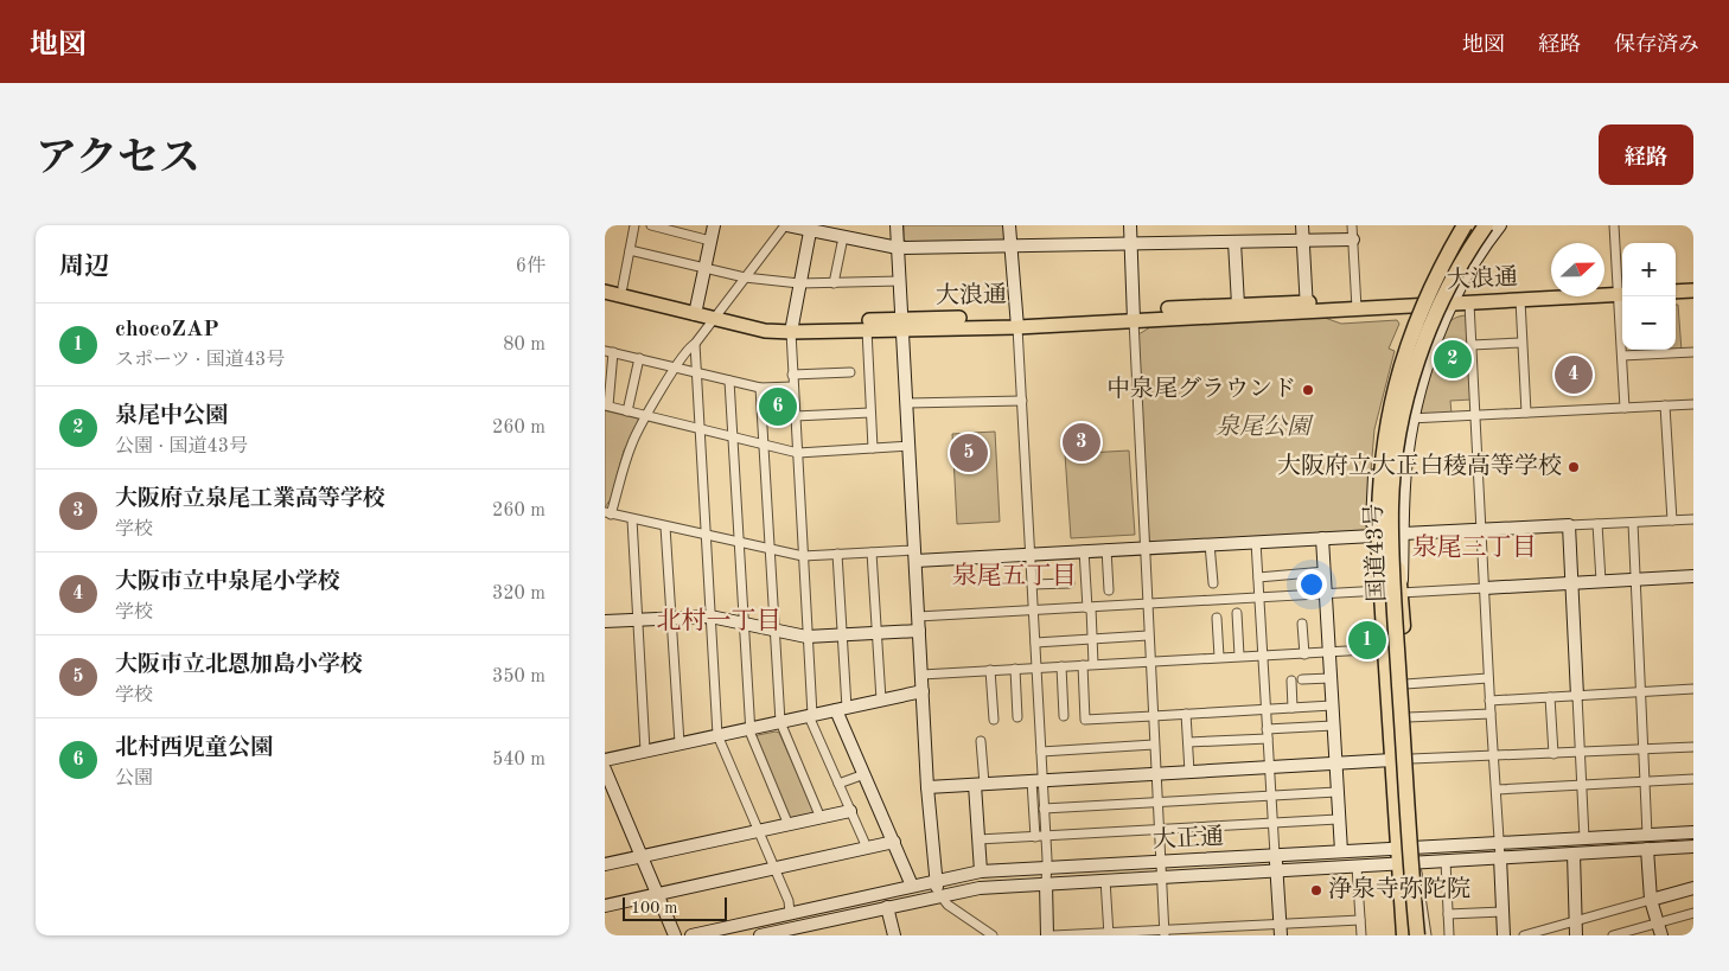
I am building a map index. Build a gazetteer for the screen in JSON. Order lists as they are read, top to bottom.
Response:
{
  "streets": {
    "highway": ["国道43号"],
    "main road": ["大浪通"],
    "street": ["大正通"]
  },
  "crossings": [
    ["国道43号", "大正通"]
  ],
  "districts": ["泉尾三丁目", "泉尾五丁目", "北村一丁目"],
  "parks": ["泉尾公園"],
  "places": ["中泉尾グラウンド", "大阪府立大正白稜高等学校", "浄泉寺弥陀院"],
  "scale_bar": "100 m",
  "north": "right",
  "page": {
    "header": "地図",
    "nav": ["地図", "経路", "保存済み"],
    "title": "アクセス",
    "buttons": "経路",
    "heading": ["周辺", "6件"],
    "map_buttons": ["+", "−"],
    "list": [
      {
        "mark": "1",
        "name": "chocoZAP",
        "note": "スポーツ · 国道43号",
        "value": "80 m"
      },
      {
        "mark": "2",
        "name": "泉尾中公園",
        "note": "公園 · 国道43号",
        "value": "260 m"
      },
      {
        "mark": "3",
        "name": "大阪府立泉尾工業高等学校",
        "note": "学校",
        "value": "260 m"
      },
      {
        "mark": "4",
        "name": "大阪市立中泉尾小学校",
        "note": "学校",
        "value": "320 m"
      },
      {
        "mark": "5",
        "name": "大阪市立北恩加島小学校",
        "note": "学校",
        "value": "350 m"
      },
      {
        "mark": "6",
        "name": "北村西児童公園",
        "note": "公園",
        "value": "540 m"
      }
    ],
    "pins": [
      "2",
      "4",
      "6",
      "3",
      "5",
      "1"
    ],
    "scale": "100 m"
  }
}
